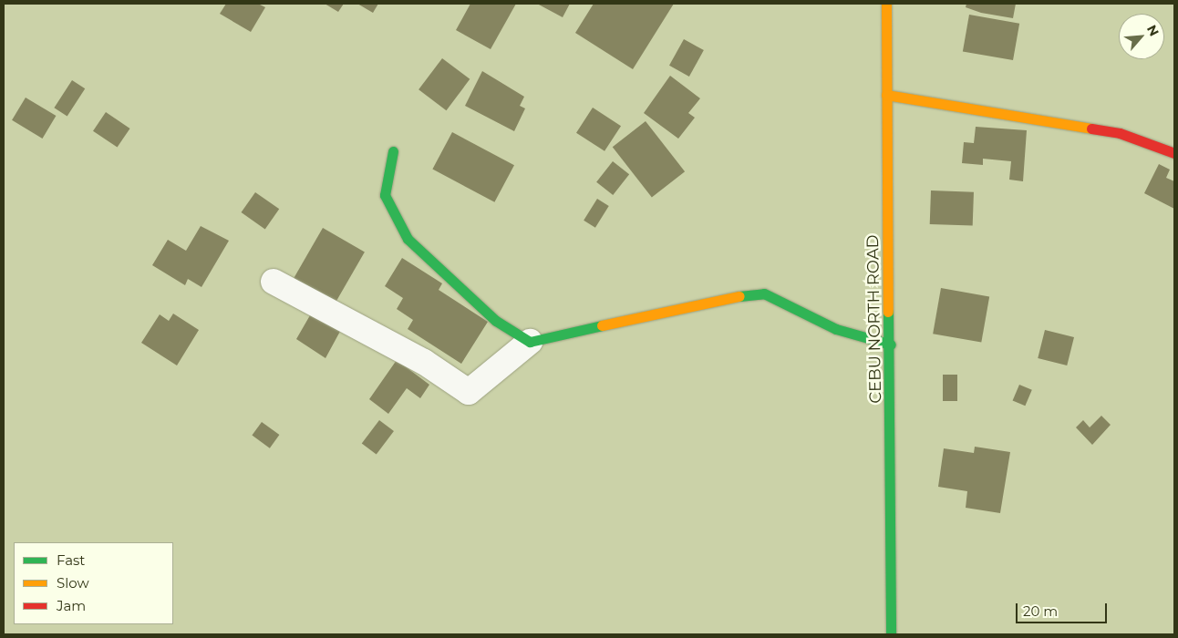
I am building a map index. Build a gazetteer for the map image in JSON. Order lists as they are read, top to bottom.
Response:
{
  "streets": {
    "main road": ["CEBU NORTH ROAD"]
  },
  "legend": ["Fast", "Slow", "Jam"],
  "scale_bar": "20 m",
  "north": "top right"
}
